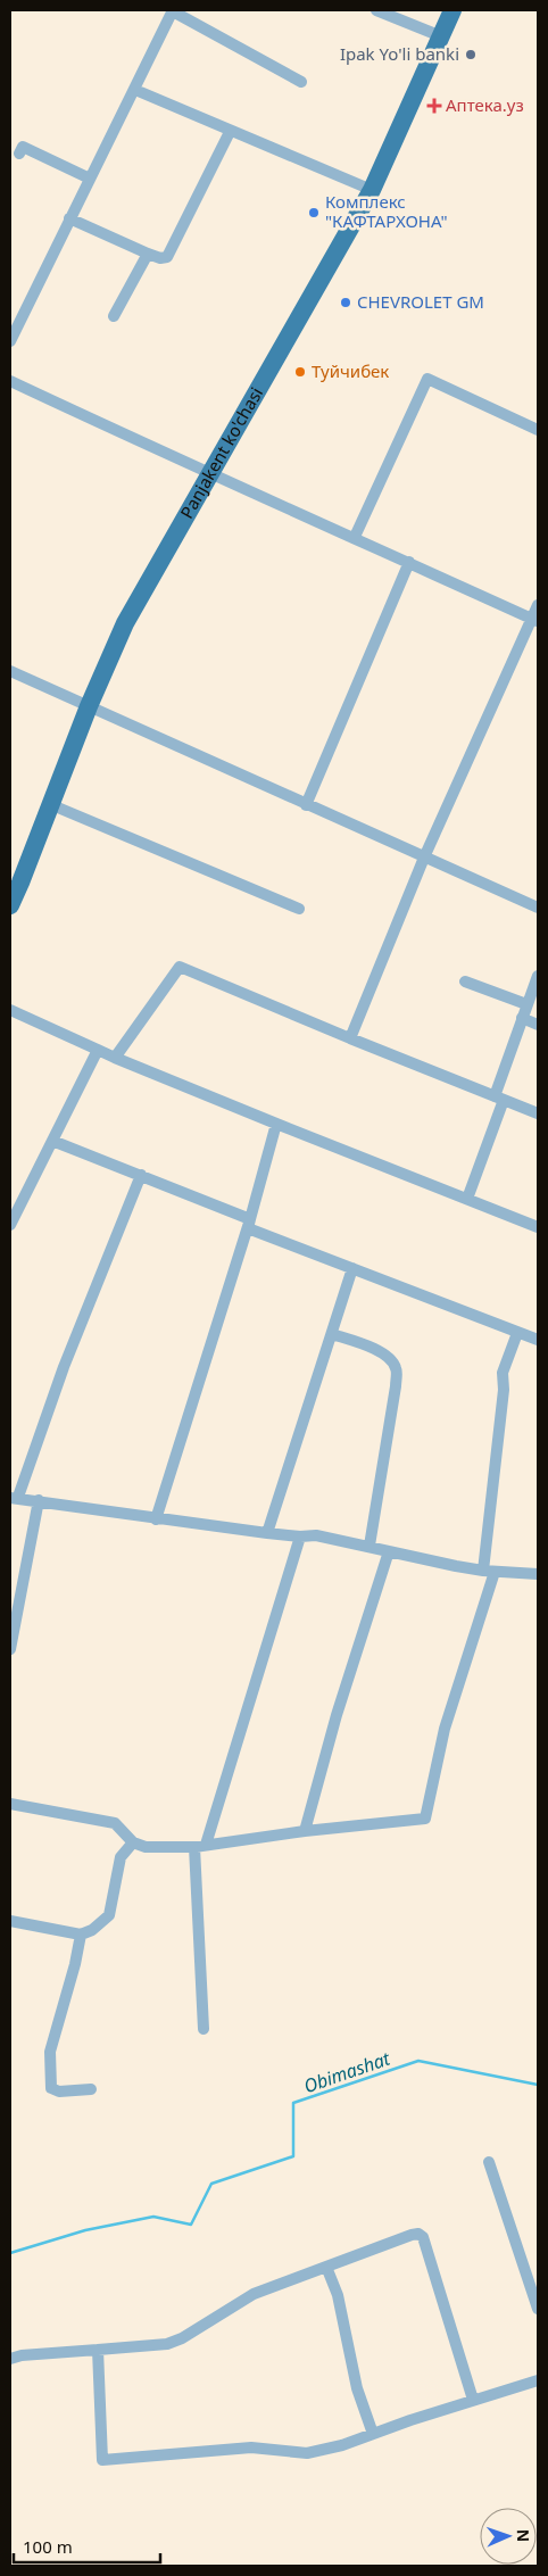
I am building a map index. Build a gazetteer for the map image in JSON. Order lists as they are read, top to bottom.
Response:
{
  "streets": {
    "main road": ["Panjakent ko'chasi"]
  },
  "water": ["Obimashat"],
  "places": {
    "other": [
      "Ipak Yo'li banki",
      "Комплекс \"КАФТАРХОНА\"",
      "CHEVROLET GM",
      "Туйчибек"
    ],
    "health": ["Аптека.уз"]
  },
  "scale_bar": "100 m",
  "north": "right"
}
